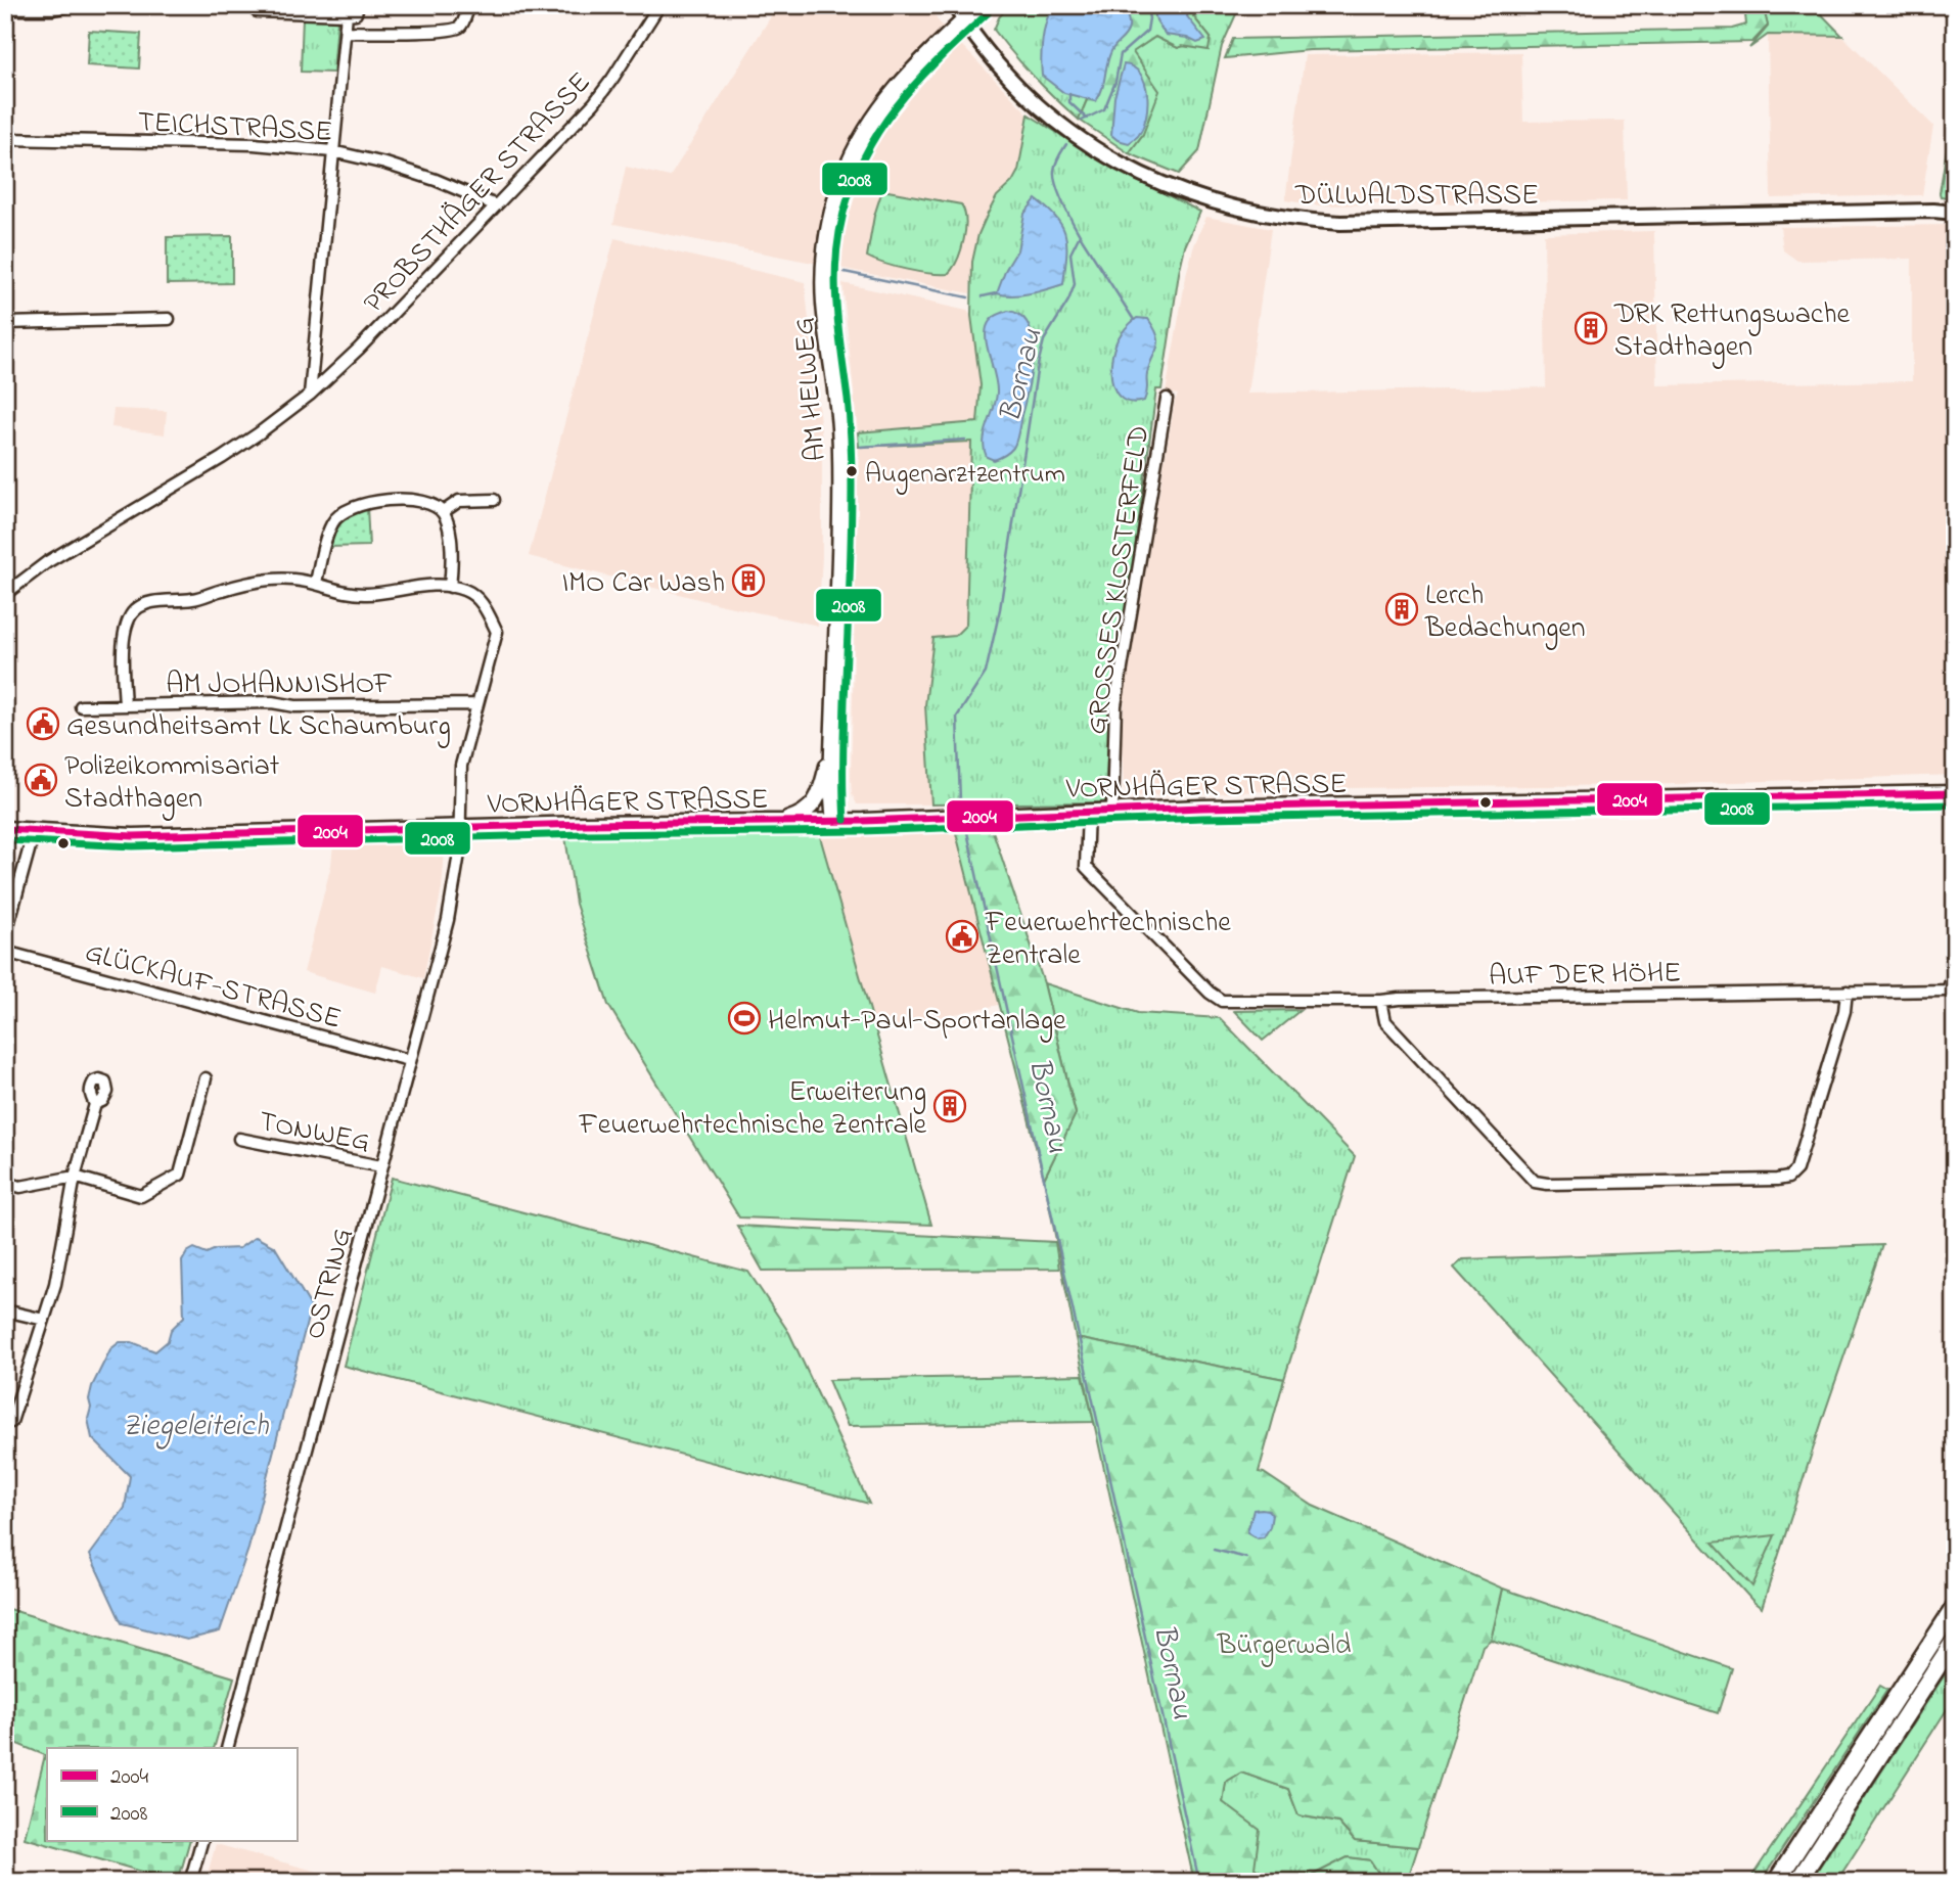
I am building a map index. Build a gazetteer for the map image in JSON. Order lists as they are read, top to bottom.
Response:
{
  "streets": {
    "main road": ["AM HELWEG", "VORNHÄGER STRASSE"],
    "street": [
      "TEICHSTRASSE",
      "PROBSTHÄGER STRASSE",
      "DÜLWALDSTRASSE",
      "GROSSES KLOSTERFELD",
      "AM JOHANNISHOF",
      "AUF DER HÖHE",
      "GLÜCKAUF-STRASSE",
      "TONWEG",
      "OSTRING"
    ]
  },
  "crossings": [
    ["TEICHSTRASSE", "PROBSTHÄGER STRASSE"],
    ["DÜLWALDSTRASSE", "AM HELWEG"],
    ["AM HELWEG", "VORNHÄGER STRASSE"],
    ["GROSSES KLOSTERFELD", "VORNHÄGER STRASSE"],
    ["AM JOHANNISHOF", "VORNHÄGER STRASSE"],
    ["VORNHÄGER STRASSE", "AUF DER HÖHE"],
    ["VORNHÄGER STRASSE", "OSTRING"],
    ["GLÜCKAUF-STRASSE", "OSTRING"],
    ["TONWEG", "OSTRING"]
  ],
  "water": ["Bornau", "Ziegeleiteich"],
  "parks": ["Bürgerwald"],
  "places": {
    "building": [
      "DRK Rettungswache Stadthagen",
      "IMO Car Wash",
      "Lerch Bedachungen",
      "Erweiterung Feuerwehrtechnische Zentrale"
    ],
    "other": ["Augenarztzentrum"],
    "public building": ["Gesundheitsamt Lk Schaumburg", "Polizeikommisariat Stadthagen", "Feuerwehrtechnische Zentrale"],
    "sports": ["Helmut-Paul-Sportanlage"]
  },
  "lines": ["transit line 2008", "transit line 2004"],
  "legend": ["2004", "2008"]
}
